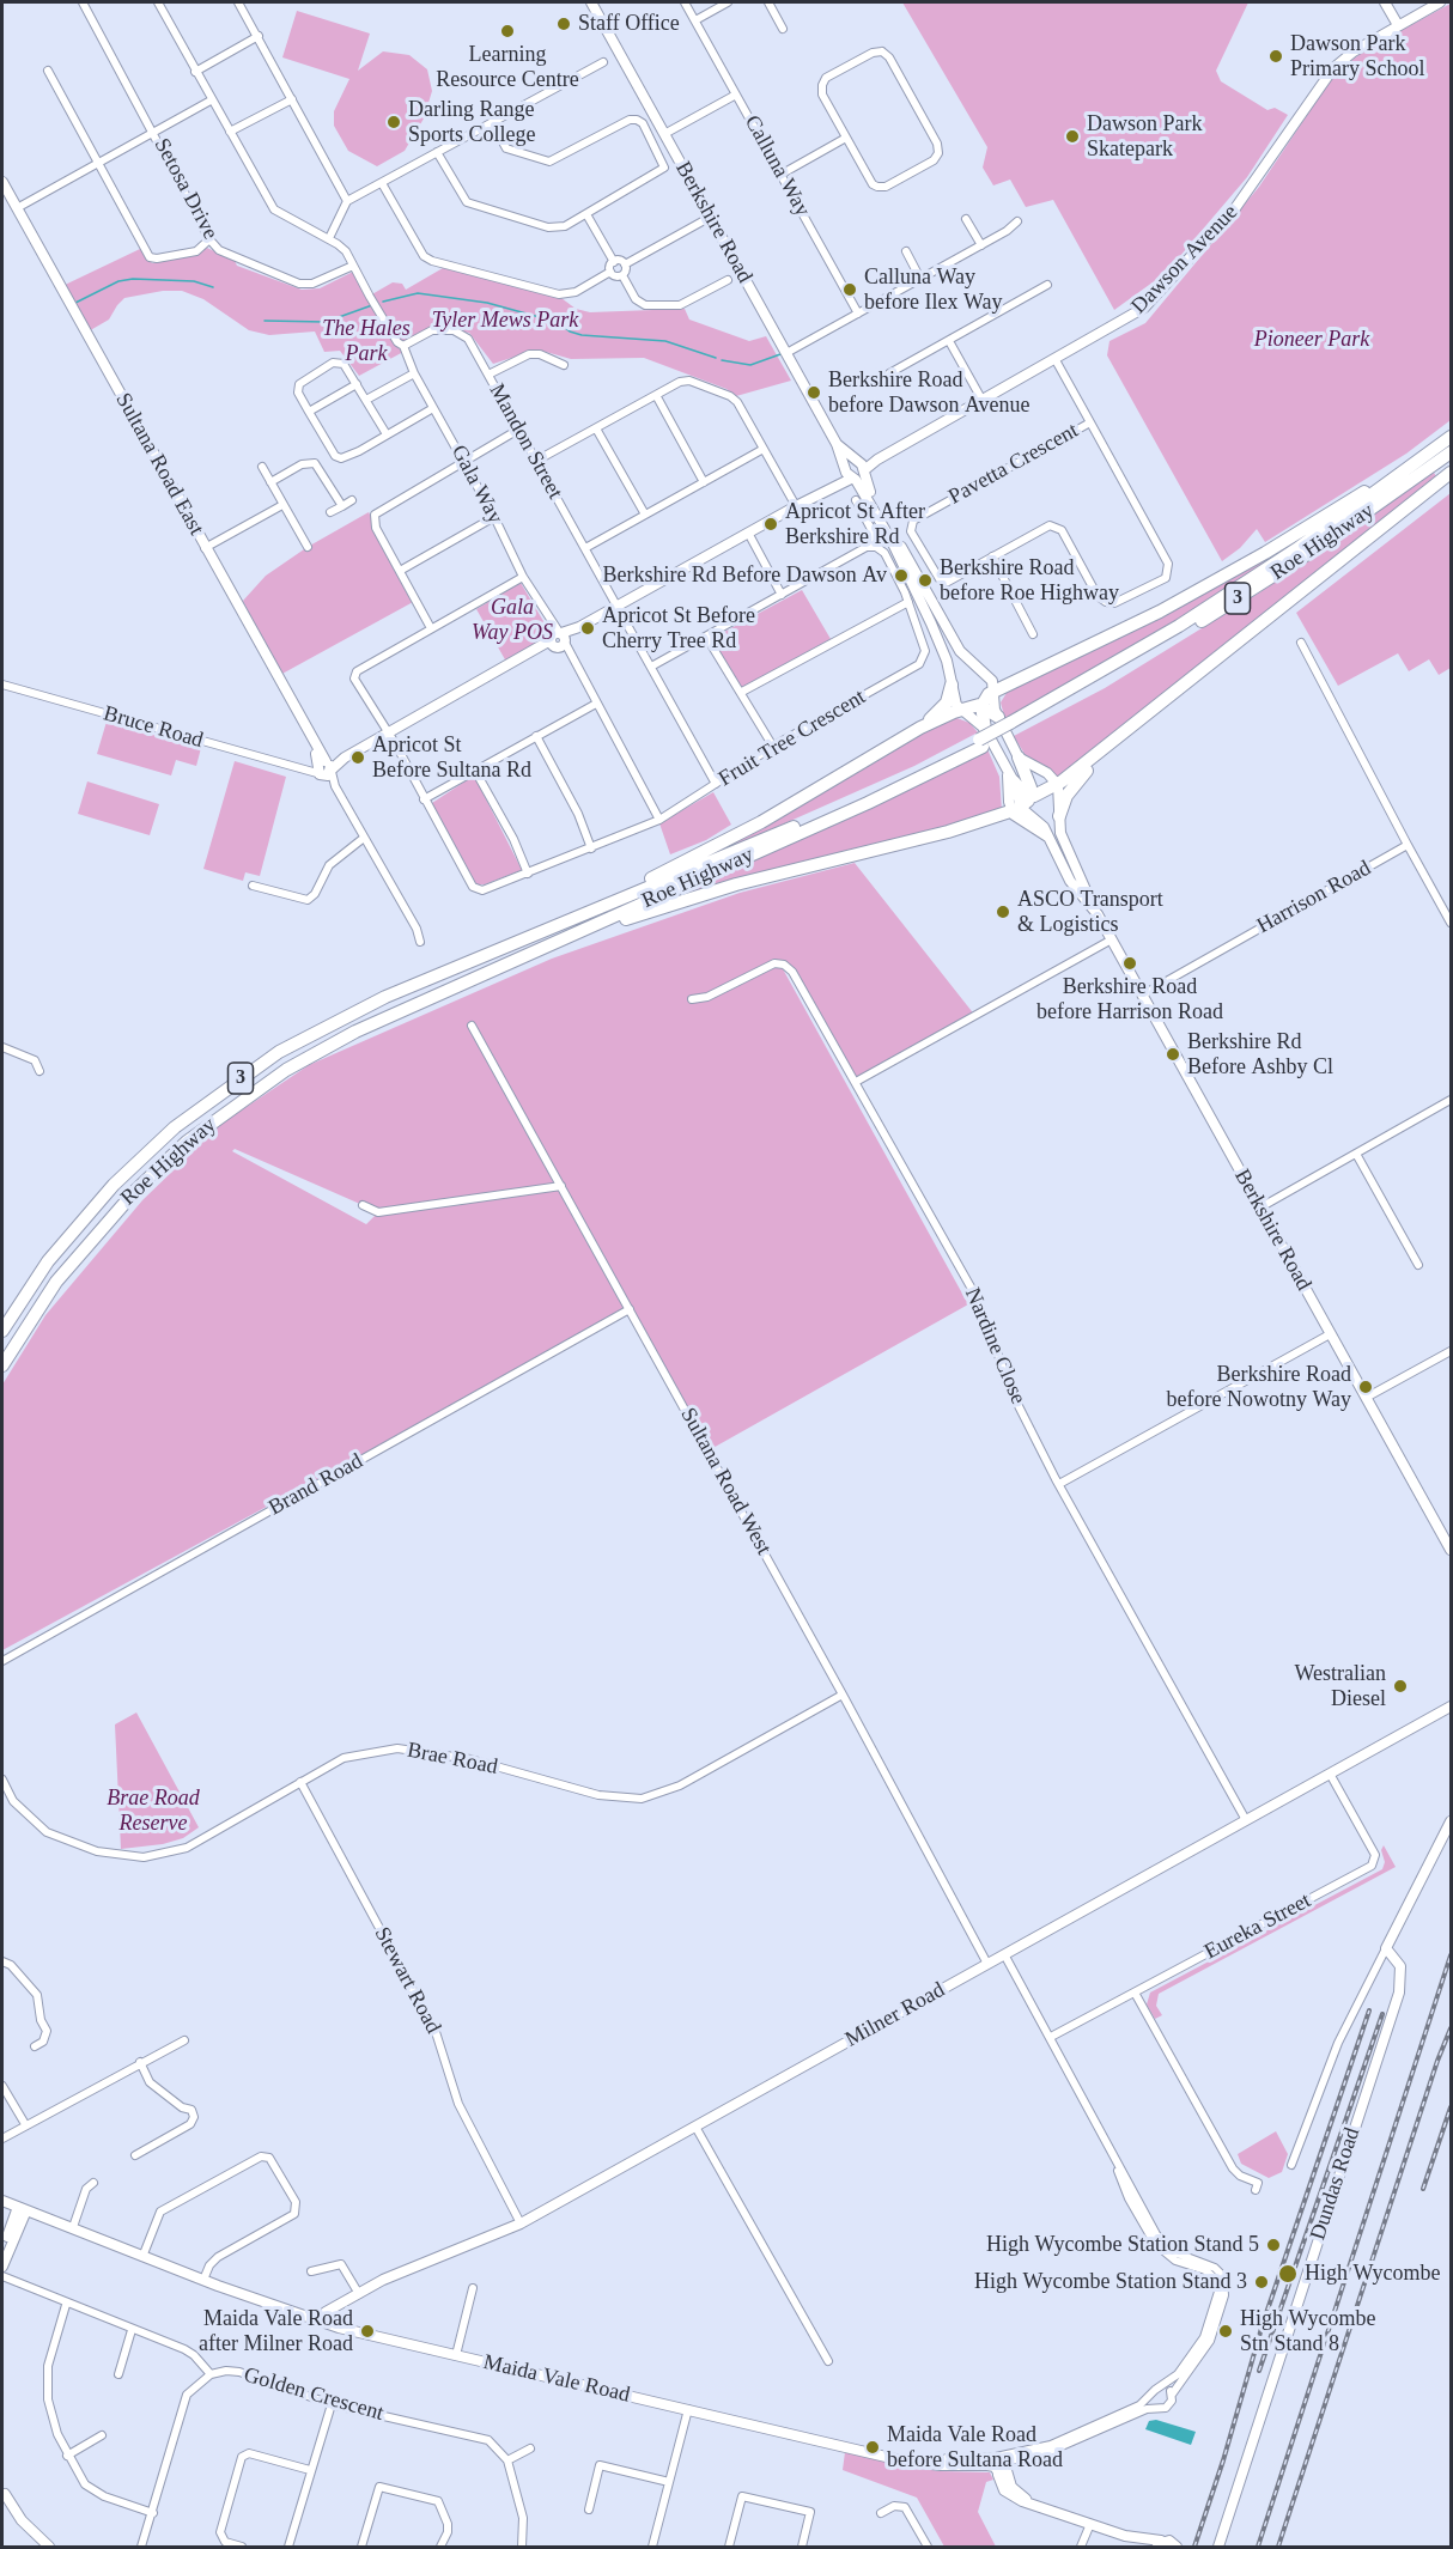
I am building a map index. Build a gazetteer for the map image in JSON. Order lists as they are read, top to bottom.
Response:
{
  "streets": {
    "highway": ["Roe Highway", "3"],
    "main road": [
      "Berkshire Road",
      "Dawson Avenue",
      "Sultana Road East",
      "Milner Road",
      "Dundas Road",
      "Maida Vale Road"
    ],
    "street": [
      "Calluna Way",
      "Setosa Drive",
      "Mandon Street",
      "Pavetta Crescent",
      "Gala Way",
      "Bruce Road",
      "Fruit Tree Crescent",
      "Harrison Road",
      "Nardine Close",
      "Sultana Road West",
      "Brand Road",
      "Brae Road",
      "Eureka Street",
      "Stewart Road",
      "Golden Crescent"
    ]
  },
  "crossings": [
    ["Setosa Drive", "Gala Way"],
    ["Berkshire Road", "Dawson Avenue"],
    ["Berkshire Road", "Harrison Road"],
    ["Dawson Avenue", "Mandon Street"],
    ["Dawson Avenue", "Sultana Road East"],
    ["Dawson Avenue", "Pavetta Crescent"],
    ["Dawson Avenue", "Gala Way"],
    ["Dawson Avenue", "Bruce Road"],
    ["Dawson Avenue", "Fruit Tree Crescent"],
    ["Mandon Street", "Gala Way"],
    ["Mandon Street", "Fruit Tree Crescent"],
    ["Sultana Road East", "Bruce Road"],
    ["Gala Way", "Fruit Tree Crescent"],
    ["Nardine Close", "Milner Road"],
    ["Sultana Road West", "Brand Road"],
    ["Sultana Road West", "Brae Road"],
    ["Sultana Road West", "Milner Road"],
    ["Brae Road", "Stewart Road"],
    ["Eureka Street", "Milner Road"],
    ["Stewart Road", "Milner Road"],
    ["Milner Road", "Maida Vale Road"]
  ],
  "parks": [
    "Tyler Mews Park",
    "The Hales Park",
    "Pioneer Park",
    "Gala Way POS",
    "Brae Road Reserve"
  ],
  "places": [
    "Staff Office",
    "Learning Resource Centre",
    "Dawson Park Primary School",
    "Darling Range Sports College",
    "Dawson Park Skatepark",
    "Calluna Way before Ilex Way",
    "Berkshire Road before Dawson Avenue",
    "Apricot St After Berkshire Rd",
    "Berkshire Rd Before Dawson Av",
    "Berkshire Road before Roe Highway",
    "Apricot St Before Cherry Tree Rd",
    "Apricot St Before Sultana Rd",
    "ASCO Transport & Logistics",
    "Berkshire Road before Harrison Road",
    "Berkshire Rd Before Ashby Cl",
    "Berkshire Road before Nowotny Way",
    "Westralian Diesel",
    "High Wycombe Station Stand 5",
    "High Wycombe",
    "High Wycombe Station Stand 3",
    "Maida Vale Road after Milner Road",
    "High Wycombe Stn Stand 8",
    "Maida Vale Road before Sultana Road"
  ]
}
